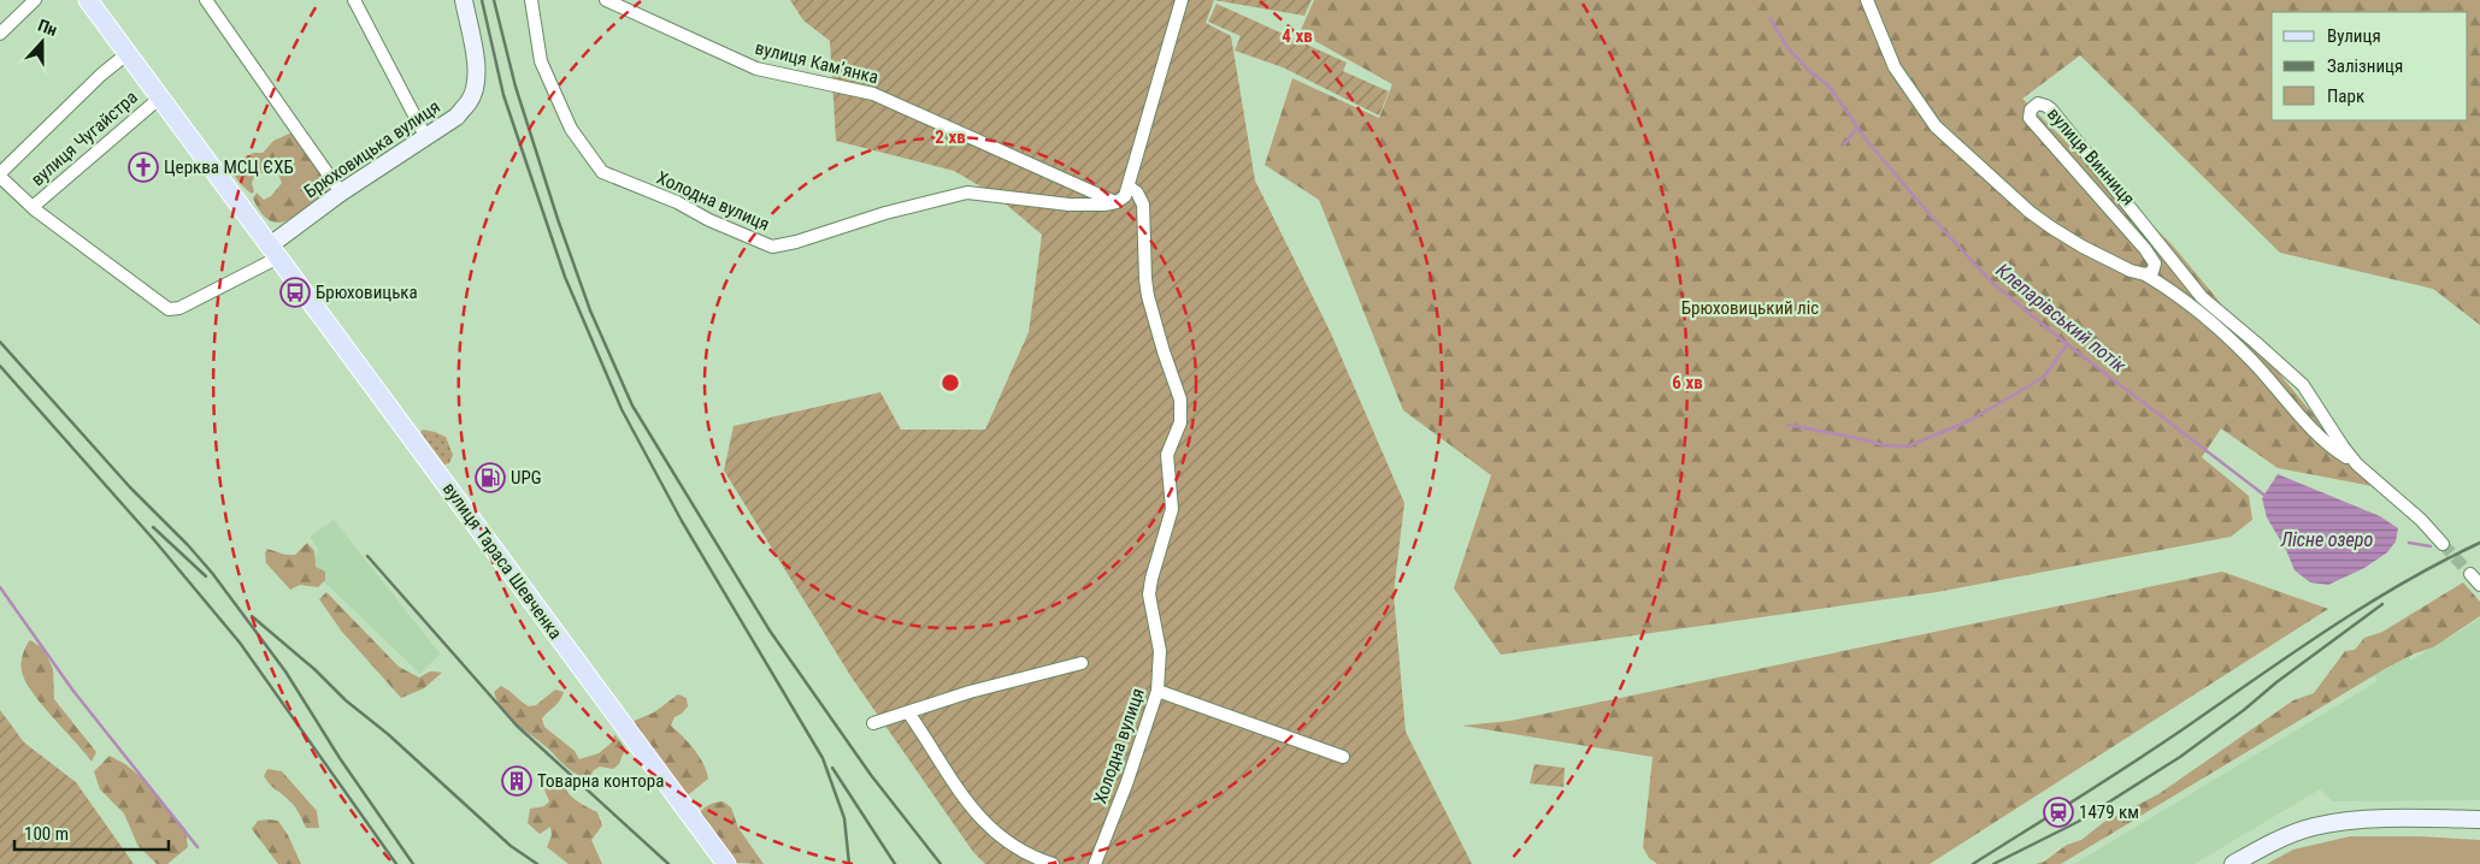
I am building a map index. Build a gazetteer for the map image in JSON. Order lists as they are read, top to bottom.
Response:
{
  "streets": {
    "main road": ["Брюховицька вулиця", "вулиця Тараса Шевченка"],
    "street": [
      "вулиця Камʼянка",
      "вулиця Чугайстра",
      "вулиця Винниця",
      "Холодна вулиця"
    ]
  },
  "crossings": [
    ["вулиця Камʼянка", "Холодна вулиця"],
    ["вулиця Чугайстра", "вулиця Тараса Шевченка"],
    ["Брюховицька вулиця", "вулиця Тараса Шевченка"]
  ],
  "water": ["Клепарівський потік", "Лісне озеро"],
  "parks": ["Брюховицький ліс"],
  "places": {
    "church": ["Церква МСЦ ЄХБ"],
    "bus stop": ["Брюховицька"],
    "fuel station": ["UPG"],
    "building": ["Товарна контора"],
    "station": ["1479 км"]
  },
  "legend": ["Вулиця", "Залізниця", "Парк"],
  "scale_bar": "100 m",
  "north": "top",
  "rings": ["4 хв", "2 хв", "6 хв"]
}
